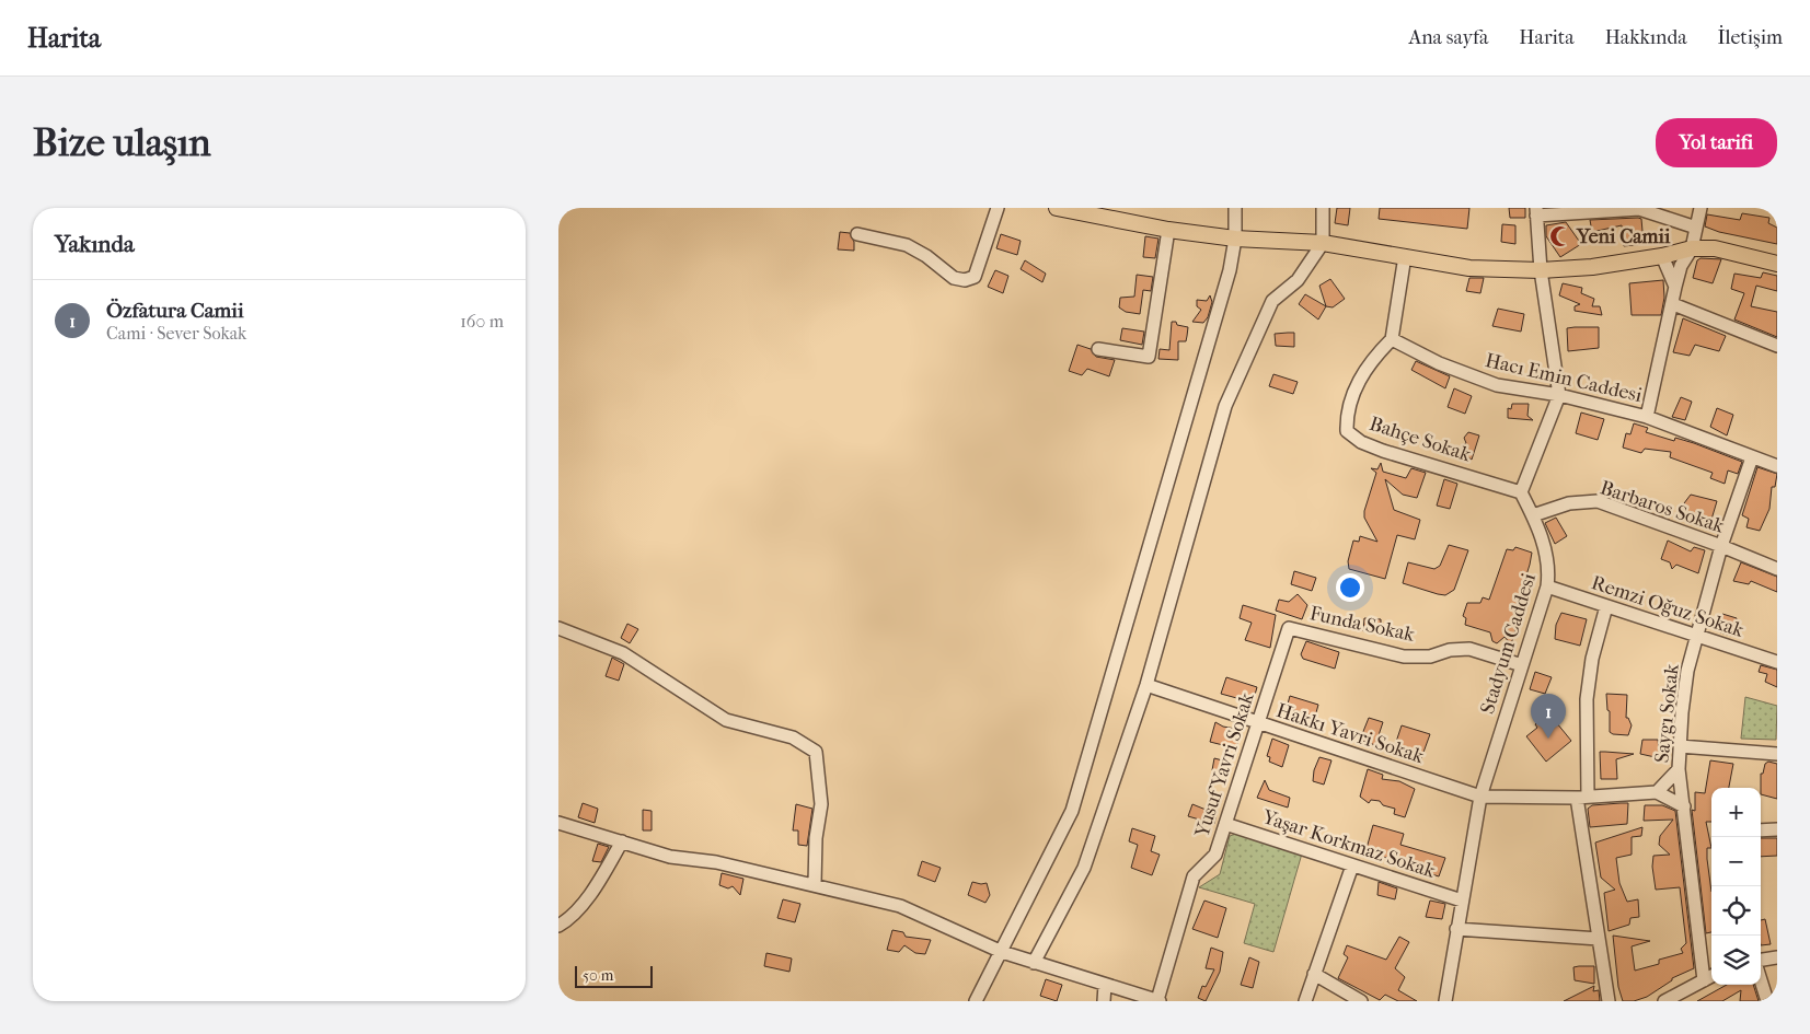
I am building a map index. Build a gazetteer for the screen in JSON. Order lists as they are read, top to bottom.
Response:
{
  "streets": {
    "street": [
      "Hacı Emin Caddesi",
      "Bahçe Sokak",
      "Barbaros Sokak",
      "Remzi Oğuz Sokak",
      "Funda Sokak",
      "Stadyum Caddesi",
      "Saygı Sokak",
      "Hakkı Yavri Sokak",
      "Yusuf Yavri Sokak",
      "Yaşar Korkmaz Sokak"
    ]
  },
  "crossings": [
    ["Hacı Emin Caddesi", "Bahçe Sokak"],
    ["Hacı Emin Caddesi", "Saygı Sokak"],
    ["Bahçe Sokak", "Stadyum Caddesi"],
    ["Barbaros Sokak", "Stadyum Caddesi"],
    ["Barbaros Sokak", "Saygı Sokak"],
    ["Remzi Oğuz Sokak", "Stadyum Caddesi"],
    ["Remzi Oğuz Sokak", "Saygı Sokak"],
    ["Funda Sokak", "Stadyum Caddesi"],
    ["Funda Sokak", "Yusuf Yavri Sokak"],
    ["Stadyum Caddesi", "Hakkı Yavri Sokak"],
    ["Stadyum Caddesi", "Yaşar Korkmaz Sokak"],
    ["Hakkı Yavri Sokak", "Yusuf Yavri Sokak"],
    ["Yusuf Yavri Sokak", "Yaşar Korkmaz Sokak"]
  ],
  "places": {
    "mosque": ["Yeni Camii"]
  },
  "scale_bar": "50 m",
  "page": {
    "header": "Harita",
    "nav": [
      "Ana sayfa",
      "Harita",
      "Hakkında",
      "İletişim"
    ],
    "buttons": "Yol tarifi",
    "title": "Bize ulaşın",
    "heading": "Yakında",
    "list": [
      {
        "mark": "1",
        "name": "Özfatura Camii",
        "note": "Cami · Sever Sokak",
        "value": "160 m"
      }
    ],
    "pins": "1",
    "map_buttons": ["+", "−"],
    "scale": "50 m"
  }
}
